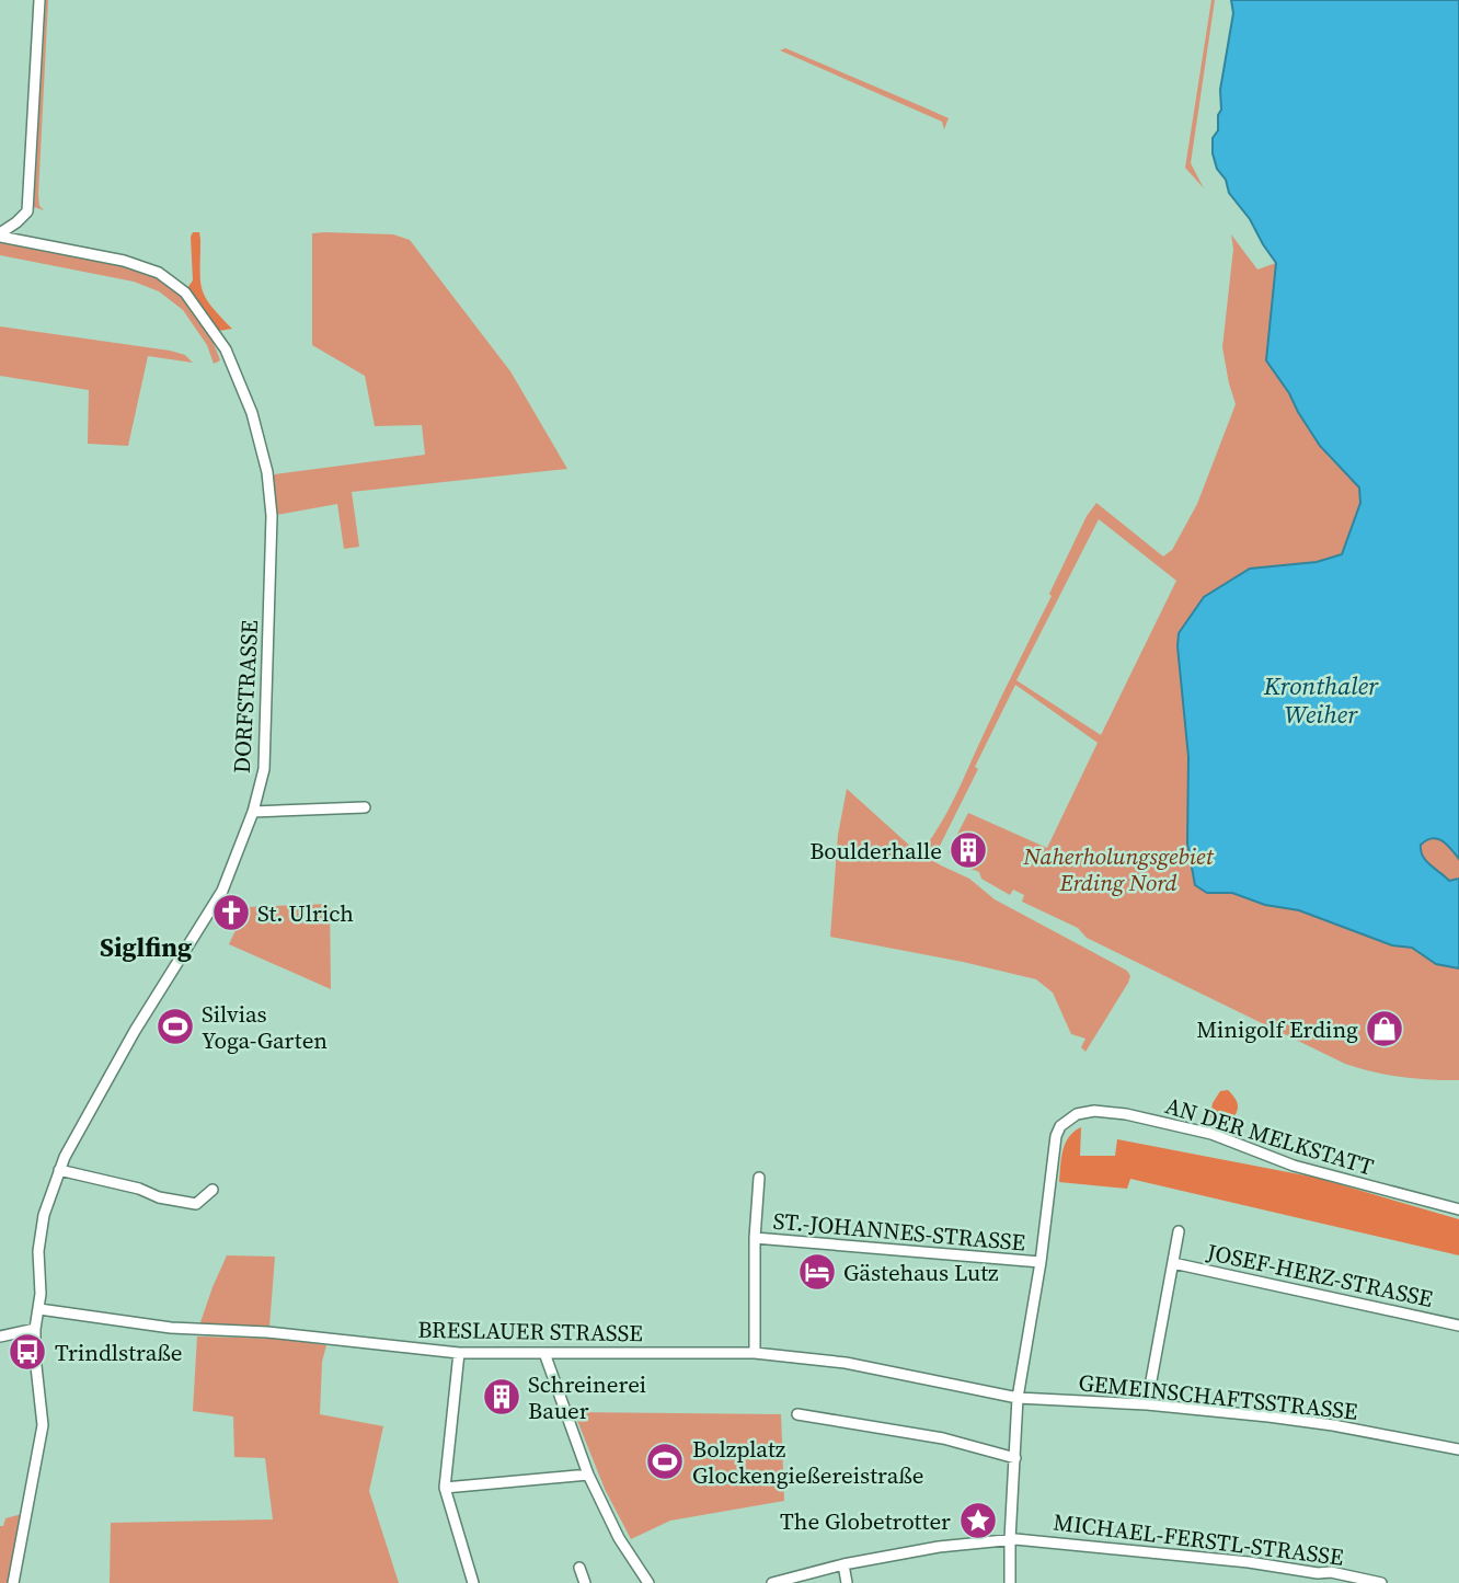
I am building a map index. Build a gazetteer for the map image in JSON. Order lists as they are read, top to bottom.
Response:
{
  "streets": {
    "street": [
      "DORFSTRASSE",
      "AN DER MELKSTATT",
      "ST.-JOHANNES-STRASSE",
      "JOSEF-HERZ-STRASSE",
      "BRESLAUER STRASSE",
      "GEMEINSCHAFTSSTRASSE",
      "MICHAEL-FERSTL-STRASSE"
    ]
  },
  "crossings": [
    ["DORFSTRASSE", "BRESLAUER STRASSE"],
    ["AN DER MELKSTATT", "ST.-JOHANNES-STRASSE"],
    ["BRESLAUER STRASSE", "GEMEINSCHAFTSSTRASSE"]
  ],
  "districts": ["Siglfing"],
  "water": ["Kronthaler Weiher"],
  "parks": ["Naherholungsgebiet Erding Nord"],
  "places": {
    "building": ["Boulderhalle", "Schreinerei Bauer"],
    "church": ["St. Ulrich"],
    "sports": ["Silvias Yoga-Garten", "Bolzplatz Glockengießereistraße"],
    "shop": ["Minigolf Erding"],
    "hotel": ["Gästehaus Lutz"],
    "bus stop": ["Trindlstraße"],
    "place": ["The Globetrotter"]
  }
}
